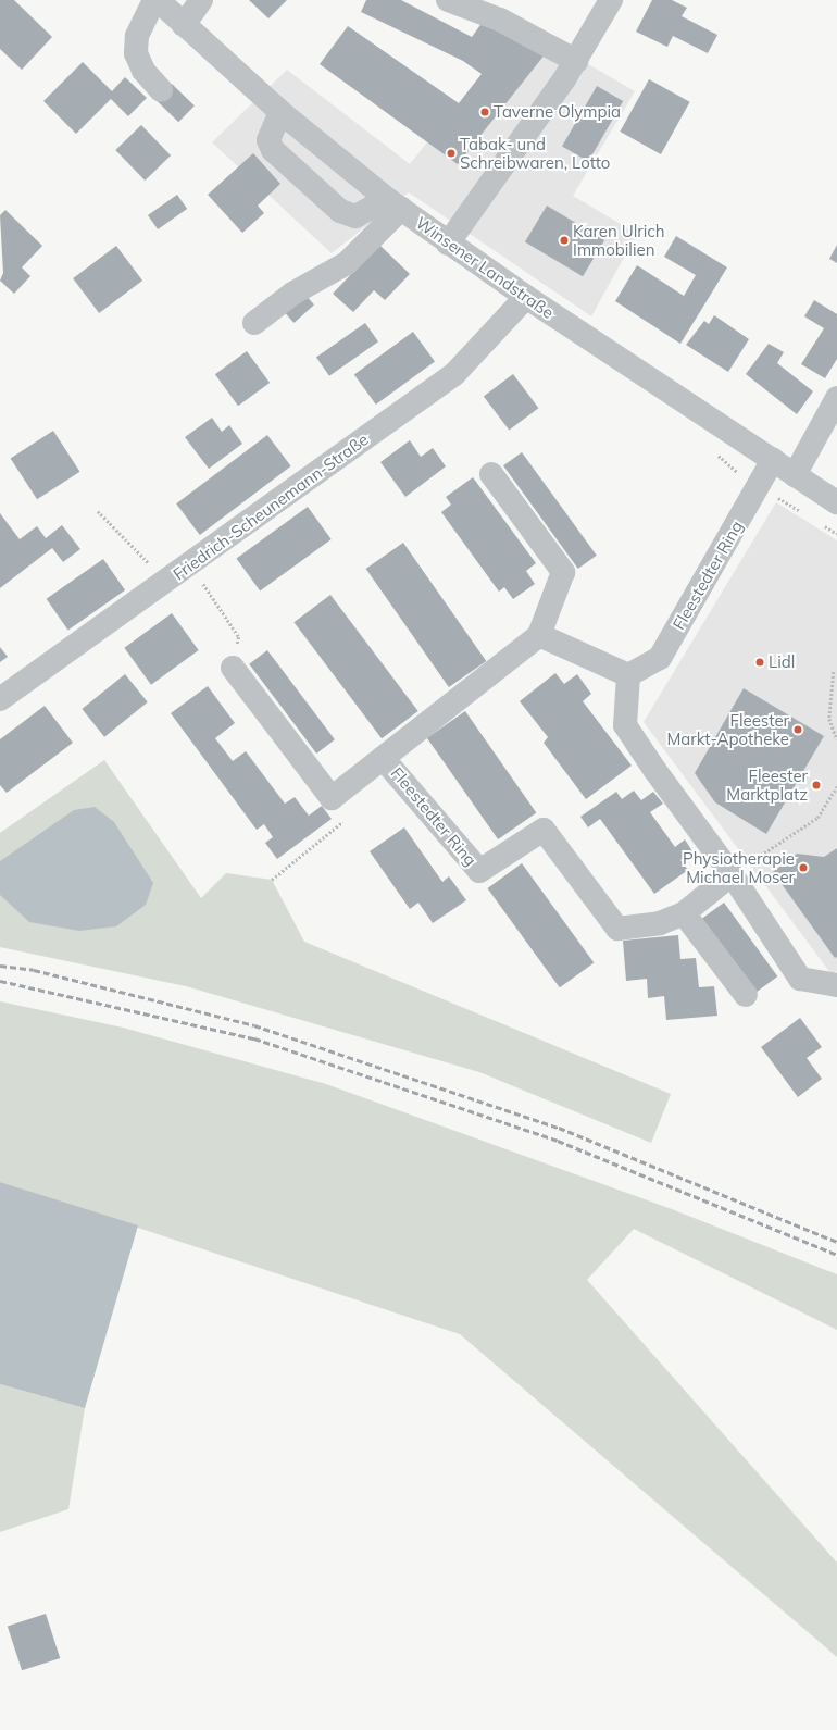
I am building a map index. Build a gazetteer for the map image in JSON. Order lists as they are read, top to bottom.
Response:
{
  "streets": {
    "street": ["Winsener Landstraße", "Friedrich-Scheunemann-Straße", "Fleestedter Ring"]
  },
  "crossings": [
    ["Winsener Landstraße", "Friedrich-Scheunemann-Straße"],
    ["Winsener Landstraße", "Fleestedter Ring"]
  ],
  "places": [
    "Taverne Olympia",
    "Tabak- und Schreibwaren, Lotto",
    "Karen Ulrich Immobilien",
    "Lidl",
    "Fleester Markt-Apotheke",
    "Fleester Marktplatz",
    "Physiotherapie Michael Moser"
  ]
}
